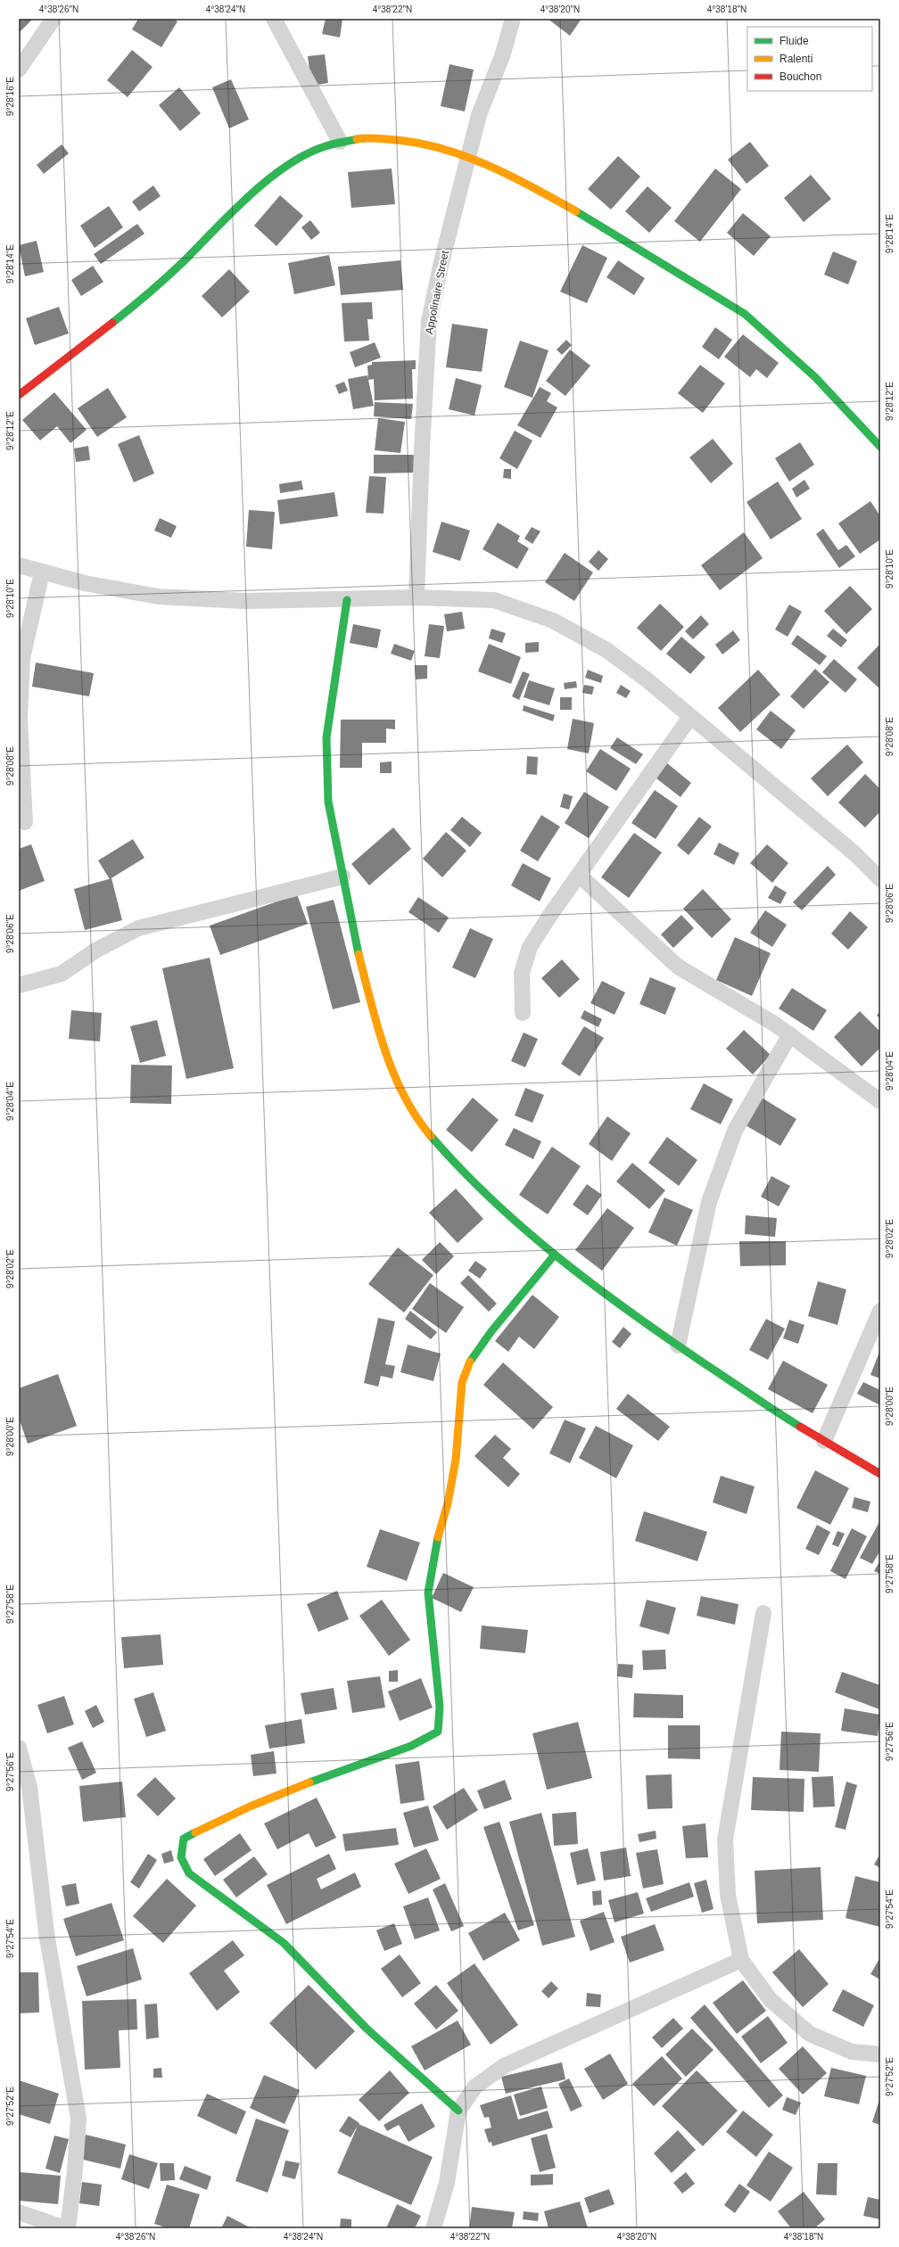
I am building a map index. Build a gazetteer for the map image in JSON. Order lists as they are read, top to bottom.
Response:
{
  "streets": {
    "street": ["Appolinaire Street"]
  },
  "legend": ["Fluide", "Ralenti", "Bouchon"],
  "coordinates": [
    "4°38'26\"N",
    "4°38'24\"N",
    "4°38'22\"N",
    "4°38'20\"N",
    "4°38'18\"N",
    "9°28'16\"E",
    "9°28'14\"E",
    "9°28'12\"E",
    "9°28'10\"E",
    "9°28'08\"E",
    "9°28'06\"E",
    "9°28'04\"E",
    "9°28'02\"E",
    "9°28'00\"E",
    "9°27'58\"E",
    "9°27'56\"E",
    "9°27'54\"E",
    "9°27'52\"E"
  ]
}
